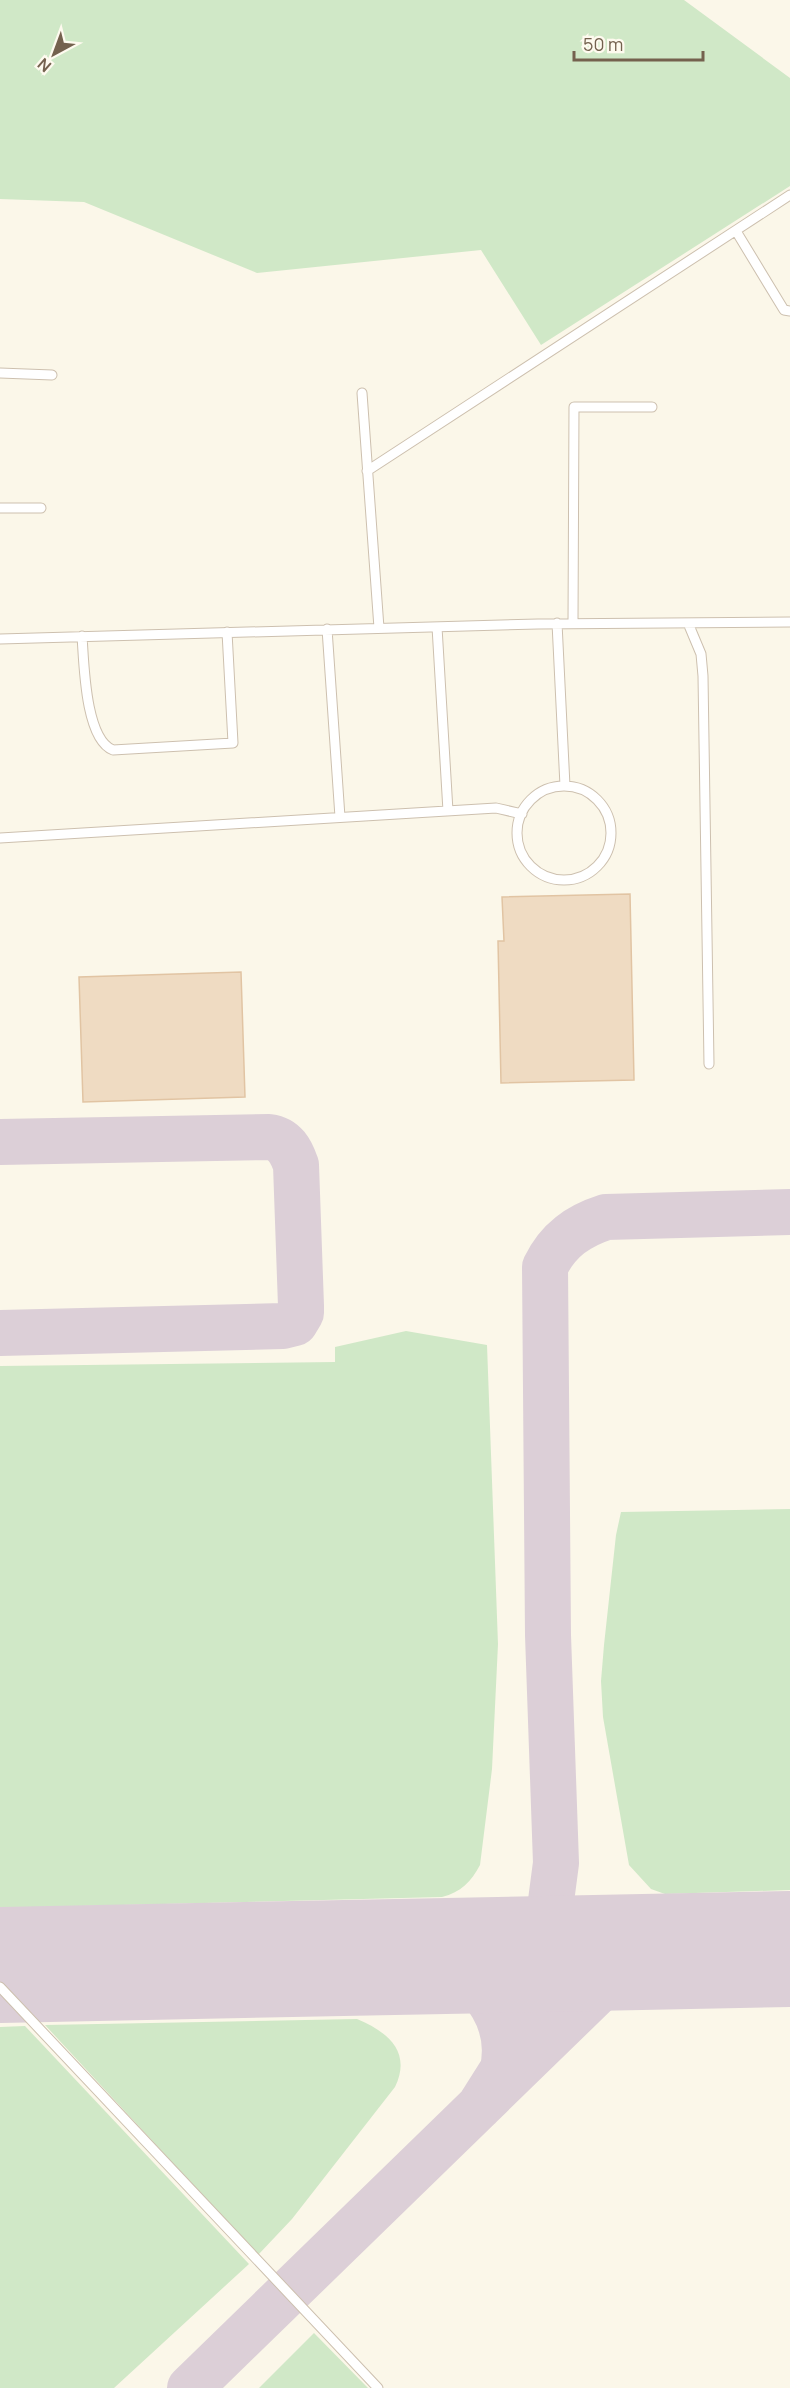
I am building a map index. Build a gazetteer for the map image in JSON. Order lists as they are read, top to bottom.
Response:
{
  "scale_bar": "50 m",
  "north": "bottom left"
}
